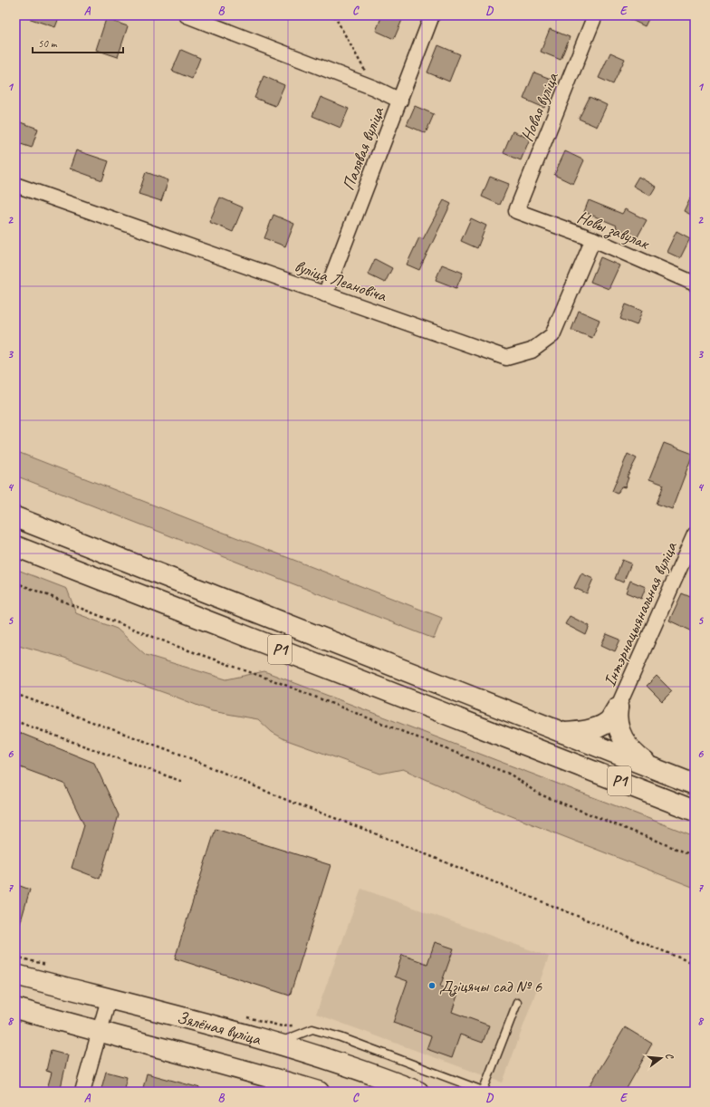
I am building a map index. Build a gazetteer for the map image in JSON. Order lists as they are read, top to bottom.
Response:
{
  "streets": {
    "main road": ["Р1", "Зялёная вуліца"],
    "street": [
      "Новая вуліца",
      "Палявая вуліца",
      "Новы завулак",
      "вуліца Леановіча",
      "Інтэрнацыянальная вуліца"
    ]
  },
  "crossings": [
    ["Новая вуліца", "Новы завулак"],
    ["Палявая вуліца", "вуліца Леановіча"],
    ["Новы завулак", "вуліца Леановіча"]
  ],
  "places": ["Дзіцячы сад № 6"],
  "scale_bar": "50 m",
  "north": "right",
  "grid": {
    "columns": [
      "A",
      "B",
      "C",
      "D",
      "E"
    ],
    "rows": [
      "1",
      "2",
      "3",
      "4",
      "5",
      "6",
      "7",
      "8"
    ]
  }
}
